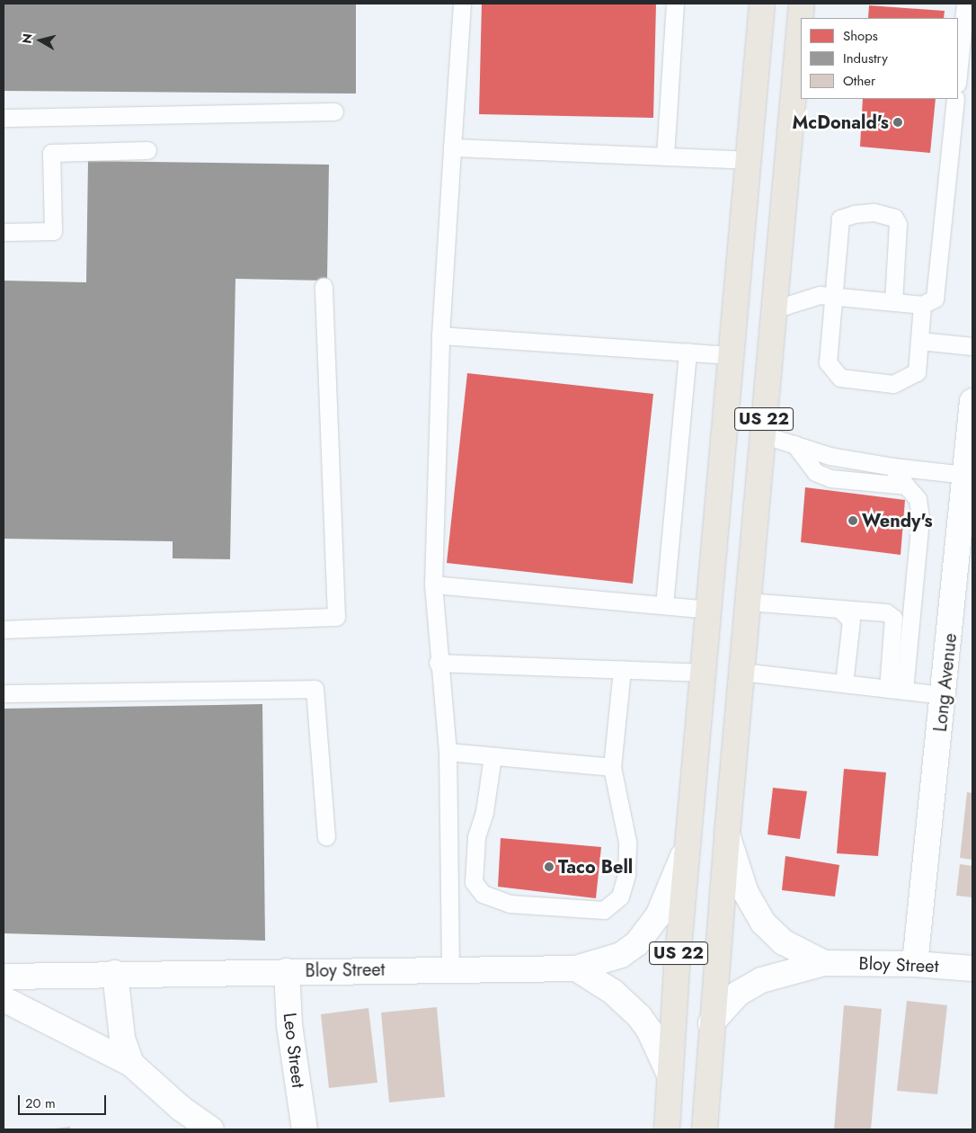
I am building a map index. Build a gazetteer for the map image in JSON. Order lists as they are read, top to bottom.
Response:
{
  "streets": {
    "highway": ["US 22"],
    "street": ["Long Avenue", "Bloy Street", "Leo Street"]
  },
  "crossings": [
    ["US 22", "Bloy Street"],
    ["Long Avenue", "Bloy Street"],
    ["Bloy Street", "Leo Street"]
  ],
  "places": ["McDonald's", "Wendy's", "Taco Bell"],
  "legend": ["Shops", "Industry", "Other"],
  "scale_bar": "20 m",
  "north": "left"
}
